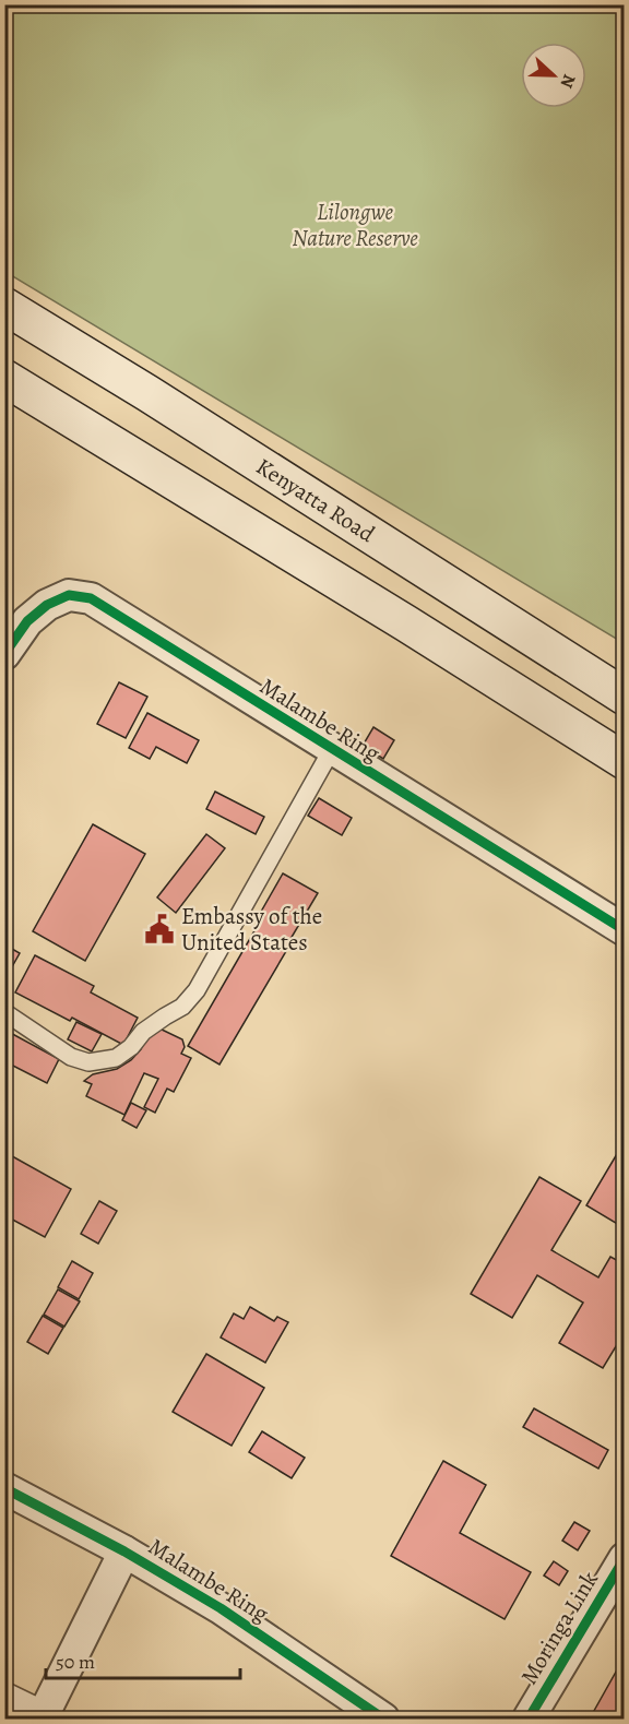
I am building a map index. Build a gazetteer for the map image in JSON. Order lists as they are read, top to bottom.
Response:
{
  "streets": {
    "main road": ["Kenyatta Road"],
    "street": ["Malambe Ring", "Moringa Link"]
  },
  "parks": ["Lilongwe Nature Reserve"],
  "places": {
    "public building": ["Embassy of the United States"]
  },
  "scale_bar": "50 m",
  "north": "right"
}
